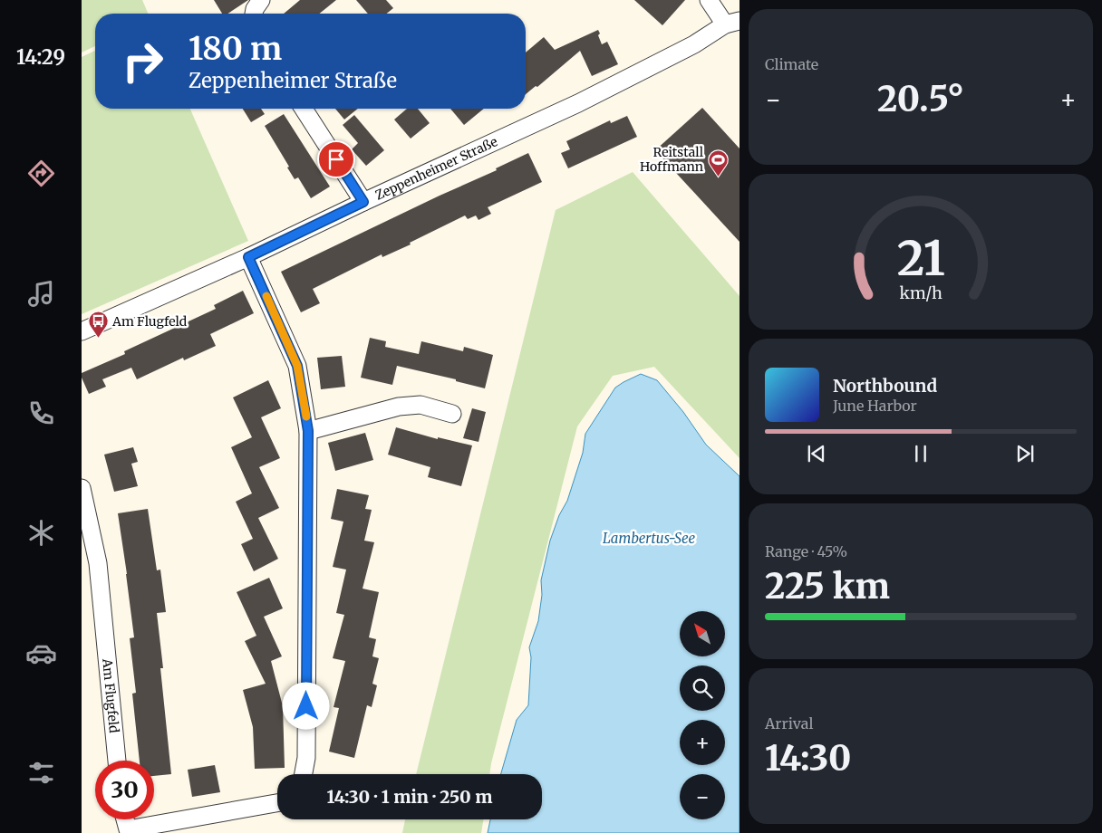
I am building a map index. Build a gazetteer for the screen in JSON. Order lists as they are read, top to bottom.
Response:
{
  "streets": {
    "street": ["Zeppenheimer Straße", "Am Flugfeld"]
  },
  "water": ["Lambertus-See"],
  "places": {
    "sports": ["Reitstall Hoffmann"],
    "bus stop": ["Am Flugfeld"]
  },
  "north": "top left",
  "page": {
    "tabs": "14:29",
    "tile": [
      "Climate",
      ["Range · 45%", "225 km"],
      ["Arrival", "14:30"]
    ],
    "turn": ["180 m", "Zeppenheimer Straße"],
    "heat": ["−", "20.5°", "+"],
    "song": ["Northbound", "June Harbor"],
    "map_buttons": ["+", "−"],
    "limit": "30",
    "trip": "14:30 · 1 min · 250 m",
    "gauge": ["21", "km/h"]
  }
}
